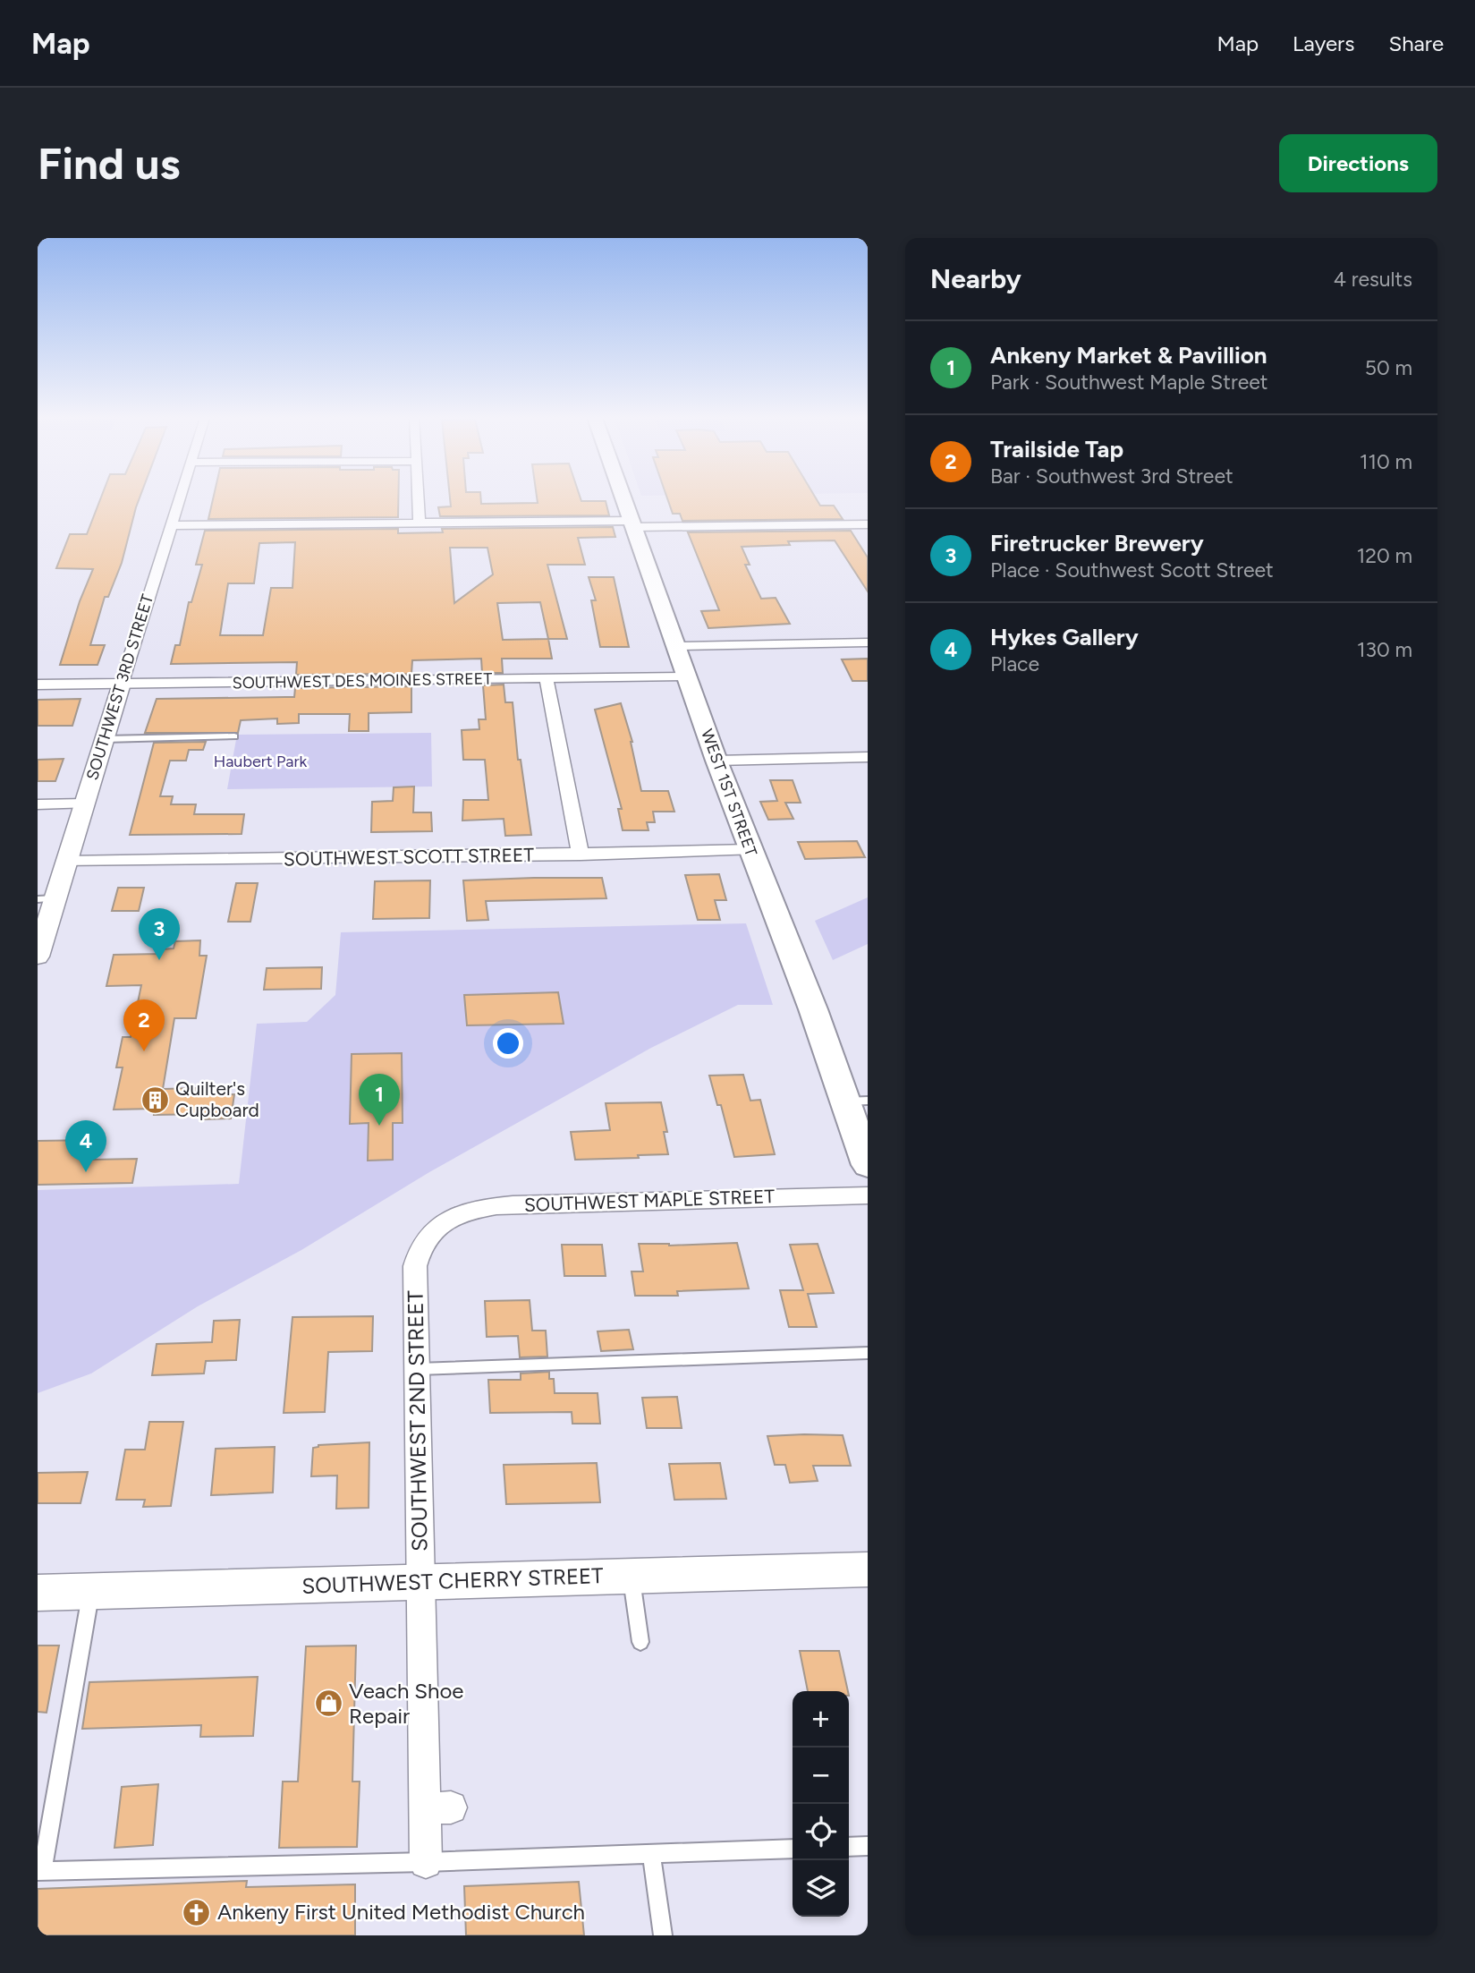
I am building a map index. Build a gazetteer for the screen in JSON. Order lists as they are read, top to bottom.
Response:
{
  "streets": {
    "main road": ["WEST 1ST STREET"],
    "street": [
      "SOUTHWEST DES MOINES STREET",
      "SOUTHWEST 3RD STREET",
      "SOUTHWEST SCOTT STREET",
      "SOUTHWEST MAPLE STREET",
      "SOUTHWEST 2ND STREET",
      "SOUTHWEST CHERRY STREET"
    ]
  },
  "crossings": [
    ["SOUTHWEST DES MOINES STREET", "SOUTHWEST 3RD STREET"],
    ["SOUTHWEST DES MOINES STREET", "WEST 1ST STREET"],
    ["SOUTHWEST 3RD STREET", "SOUTHWEST SCOTT STREET"],
    ["WEST 1ST STREET", "SOUTHWEST SCOTT STREET"],
    ["SOUTHWEST MAPLE STREET", "SOUTHWEST 2ND STREET"],
    ["SOUTHWEST 2ND STREET", "SOUTHWEST CHERRY STREET"]
  ],
  "parks": ["Haubert Park"],
  "places": {
    "building": ["Quilter's Cupboard"],
    "shop": ["Veach Shoe Repair"],
    "church": ["Ankeny First United Methodist Church"]
  },
  "page": {
    "header": "Map",
    "nav": ["Map", "Layers", "Share"],
    "buttons": "Directions",
    "title": "Find us",
    "heading": ["Nearby", "4 results"],
    "list": [
      {
        "mark": "1",
        "name": "Ankeny Market & Pavillion",
        "note": "Park · Southwest Maple Street",
        "value": "50 m"
      },
      {
        "mark": "2",
        "name": "Trailside Tap",
        "note": "Bar · Southwest 3rd Street",
        "value": "110 m"
      },
      {
        "mark": "3",
        "name": "Firetrucker Brewery",
        "note": "Place · Southwest Scott Street",
        "value": "120 m"
      },
      {
        "mark": "4",
        "name": "Hykes Gallery",
        "note": "Place",
        "value": "130 m"
      }
    ],
    "pins": [
      "3",
      "2",
      "1",
      "4"
    ],
    "map_buttons": ["+", "−"]
  }
}
